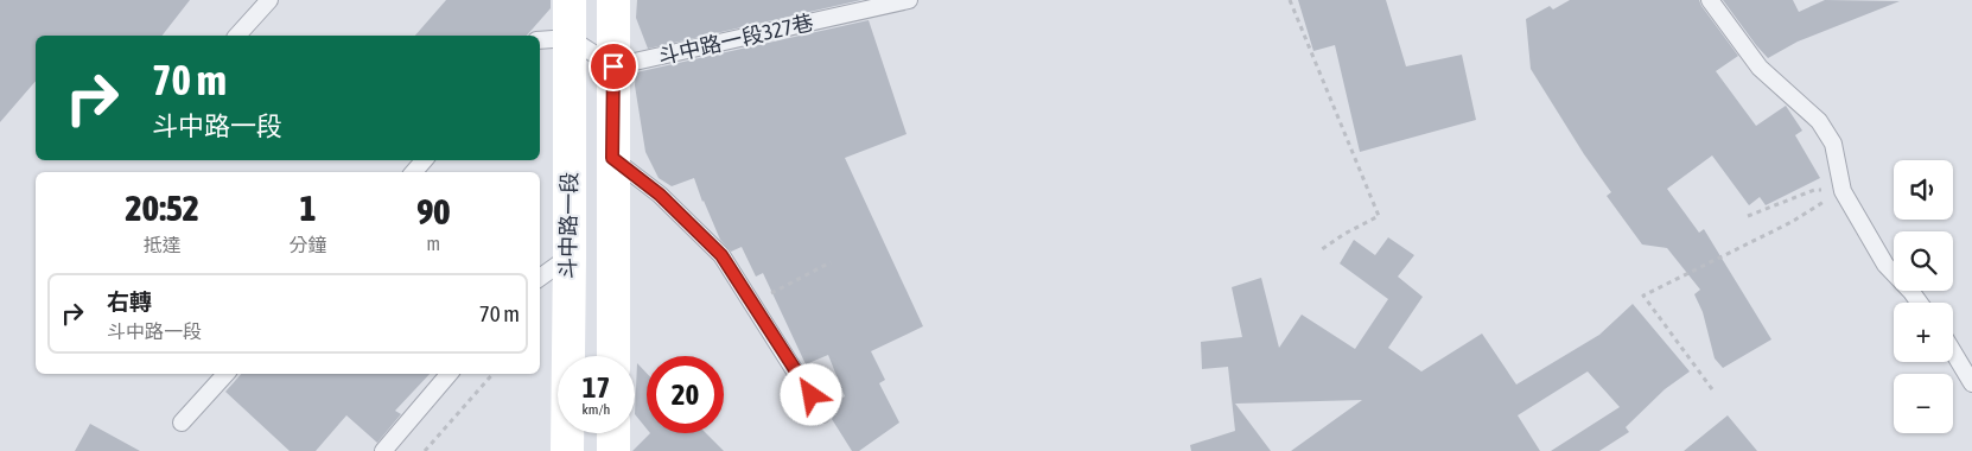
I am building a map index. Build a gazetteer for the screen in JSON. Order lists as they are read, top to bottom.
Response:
{
  "streets": {
    "main road": ["斗中路一段"],
    "lane": ["斗中路一段327巷"]
  },
  "crossings": [
    ["斗中路一段327巷", "斗中路一段"]
  ],
  "page": {
    "turn": ["70 m", "斗中路一段"],
    "map_buttons": ["+", "−"],
    "eta": [
      "20:52",
      "抵達",
      "1",
      "分鐘",
      "90",
      "m"
    ],
    "list": [
      {
        "name": "右轉",
        "note": "斗中路一段",
        "value": "70 m"
      }
    ],
    "speed": "17 km/h",
    "limit": "20"
  }
}
